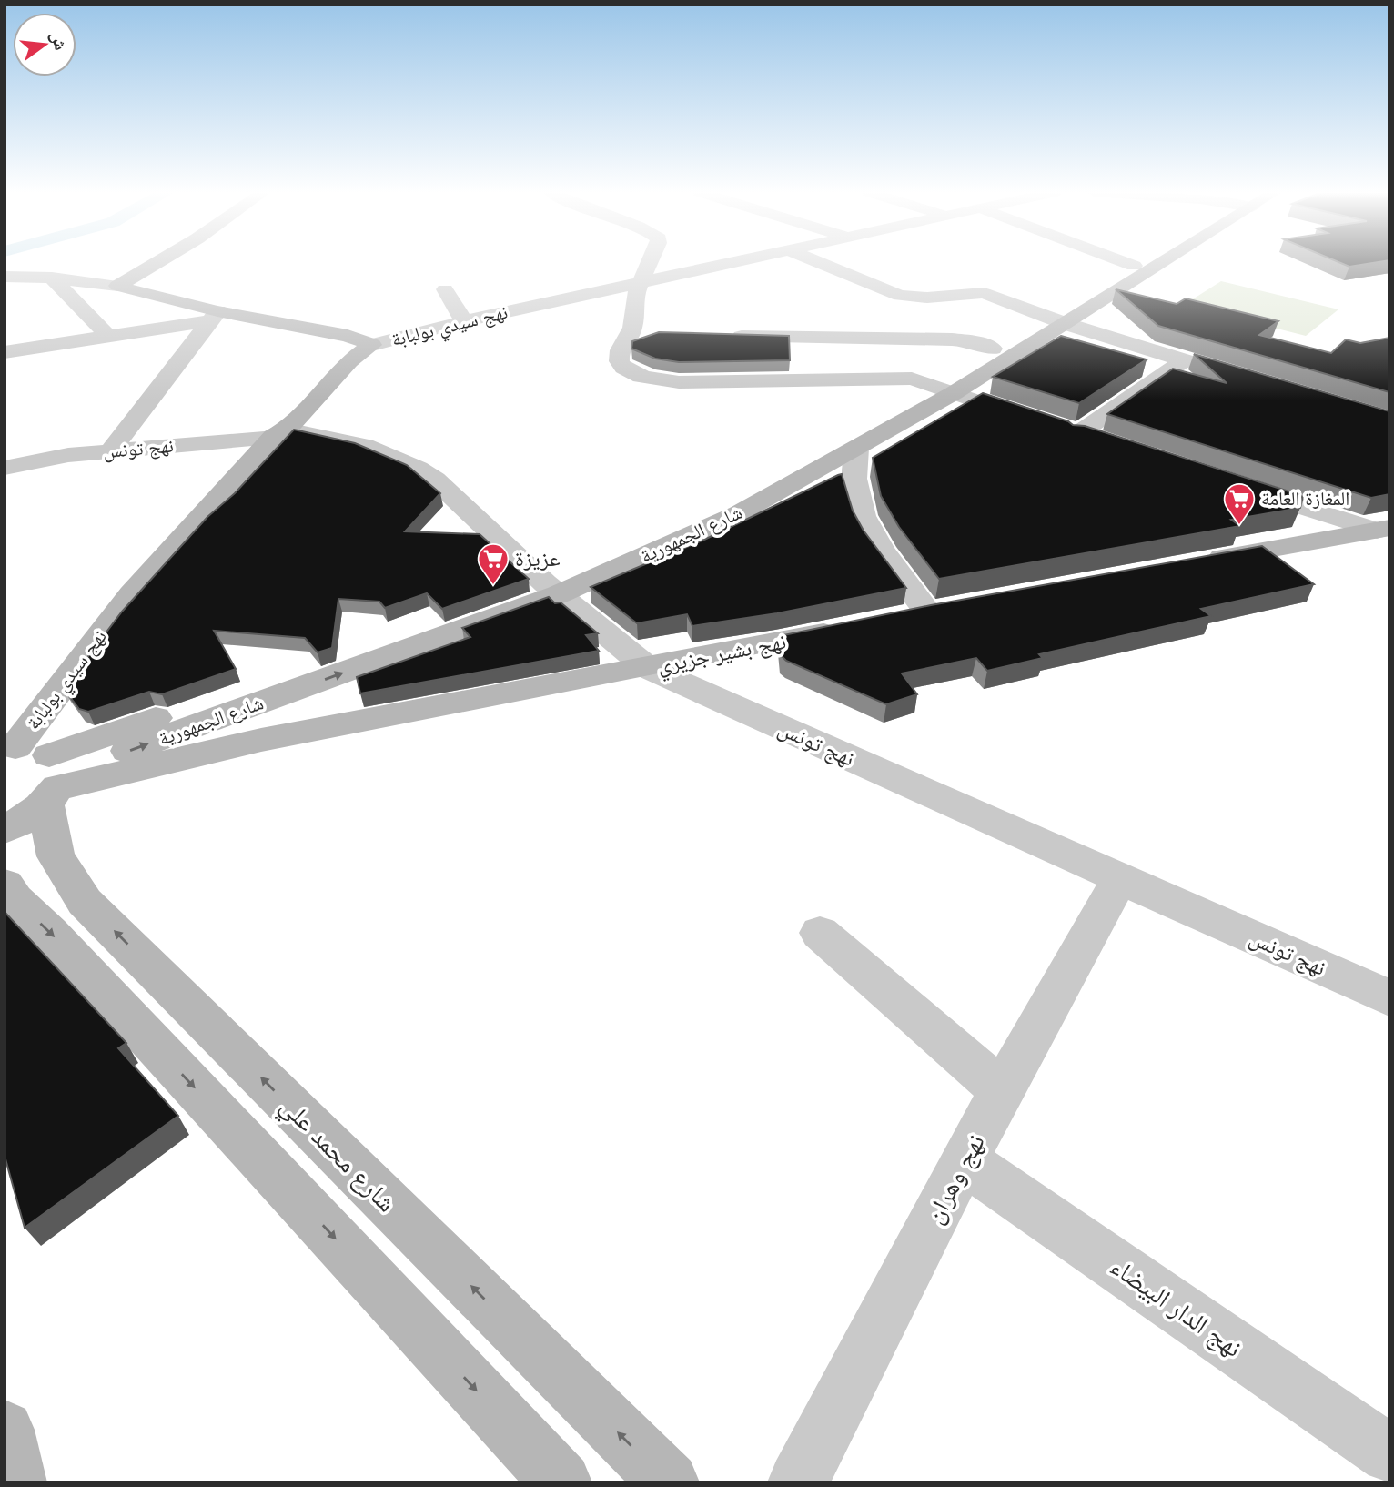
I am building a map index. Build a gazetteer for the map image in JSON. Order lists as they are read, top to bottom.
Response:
{
  "streets": {
    "street": [
      "نهج سيدي بولبابة",
      "نهج تونس",
      "شارع الجمهورية",
      "نهج بشير جزيري",
      "شارع محمد علي",
      "نهج وهران",
      "نهج الدار البيضاء"
    ]
  },
  "crossings": [
    ["نهج سيدي بولبابة", "نهج تونس"],
    ["نهج سيدي بولبابة", "شارع الجمهورية"],
    ["نهج سيدي بولبابة", "نهج بشير جزيري"],
    ["نهج سيدي بولبابة", "شارع محمد علي"],
    ["نهج تونس", "شارع الجمهورية"],
    ["نهج تونس", "نهج بشير جزيري"],
    ["نهج تونس", "نهج وهران"],
    ["شارع الجمهورية", "نهج بشير جزيري"],
    ["شارع الجمهورية", "شارع محمد علي"],
    ["نهج بشير جزيري", "شارع محمد علي"],
    ["نهج وهران", "نهج الدار البيضاء"]
  ],
  "places": {
    "supermarket": ["المغازة العامة", "عزيزة"]
  },
  "north": "right"
}
